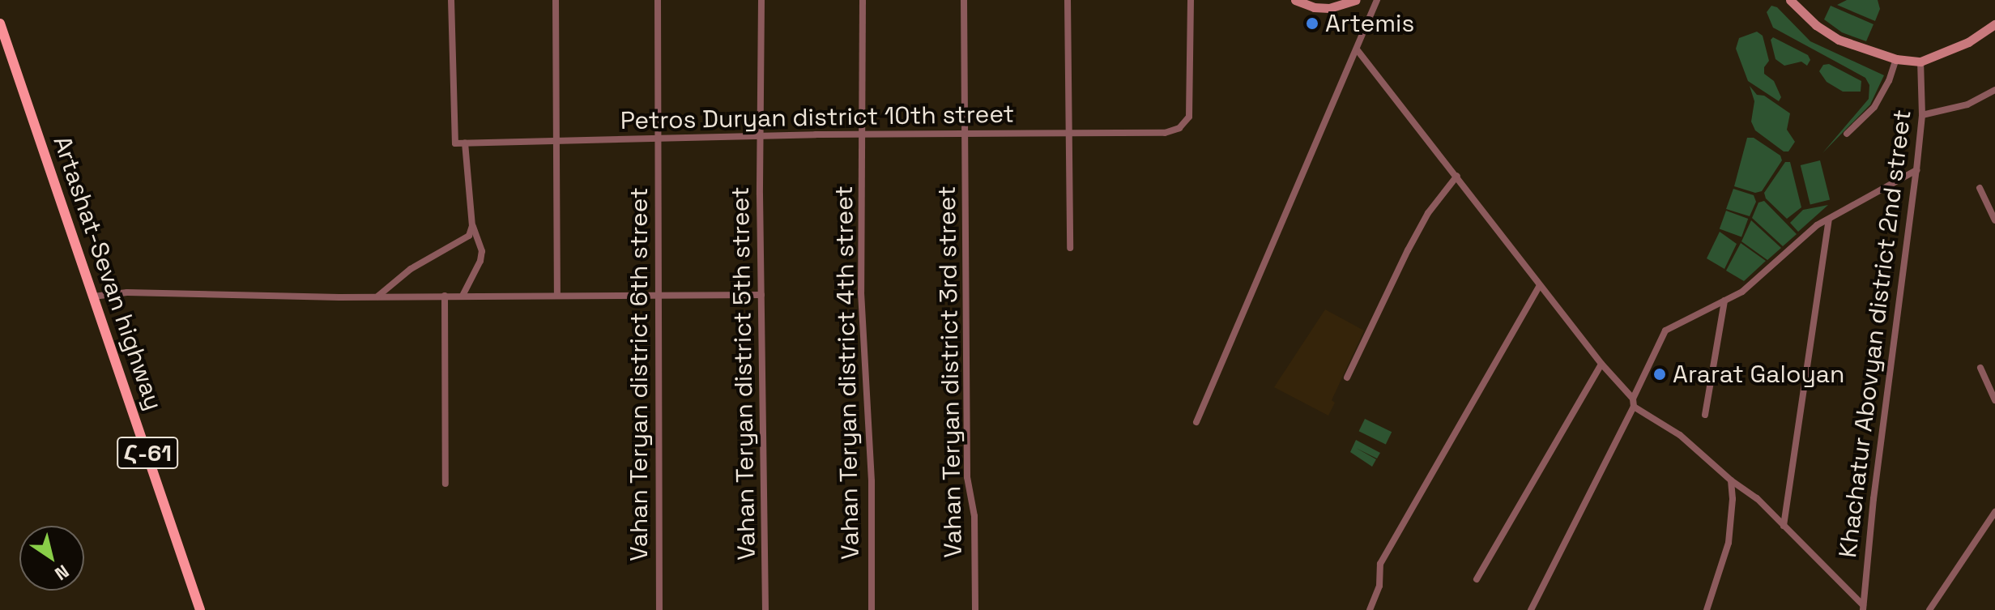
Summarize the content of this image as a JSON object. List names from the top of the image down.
{
  "streets": {
    "main road": ["Artashat-Sevan highway", "Հ-61"],
    "street": [
      "Petros Duryan district 10th street",
      "Khachatur Abovyan district 2nd street",
      "Vahan Teryan district 3rd street",
      "Vahan Teryan district 4th street",
      "Vahan Teryan district 5th street",
      "Vahan Teryan district 6th street"
    ]
  },
  "crossings": [
    ["Petros Duryan district 10th street", "Vahan Teryan district 3rd street"],
    ["Petros Duryan district 10th street", "Vahan Teryan district 4th street"],
    ["Petros Duryan district 10th street", "Vahan Teryan district 5th street"],
    ["Petros Duryan district 10th street", "Vahan Teryan district 6th street"]
  ],
  "places": ["Artemis", "Ararat Galoyan"],
  "north": "bottom right"
}
